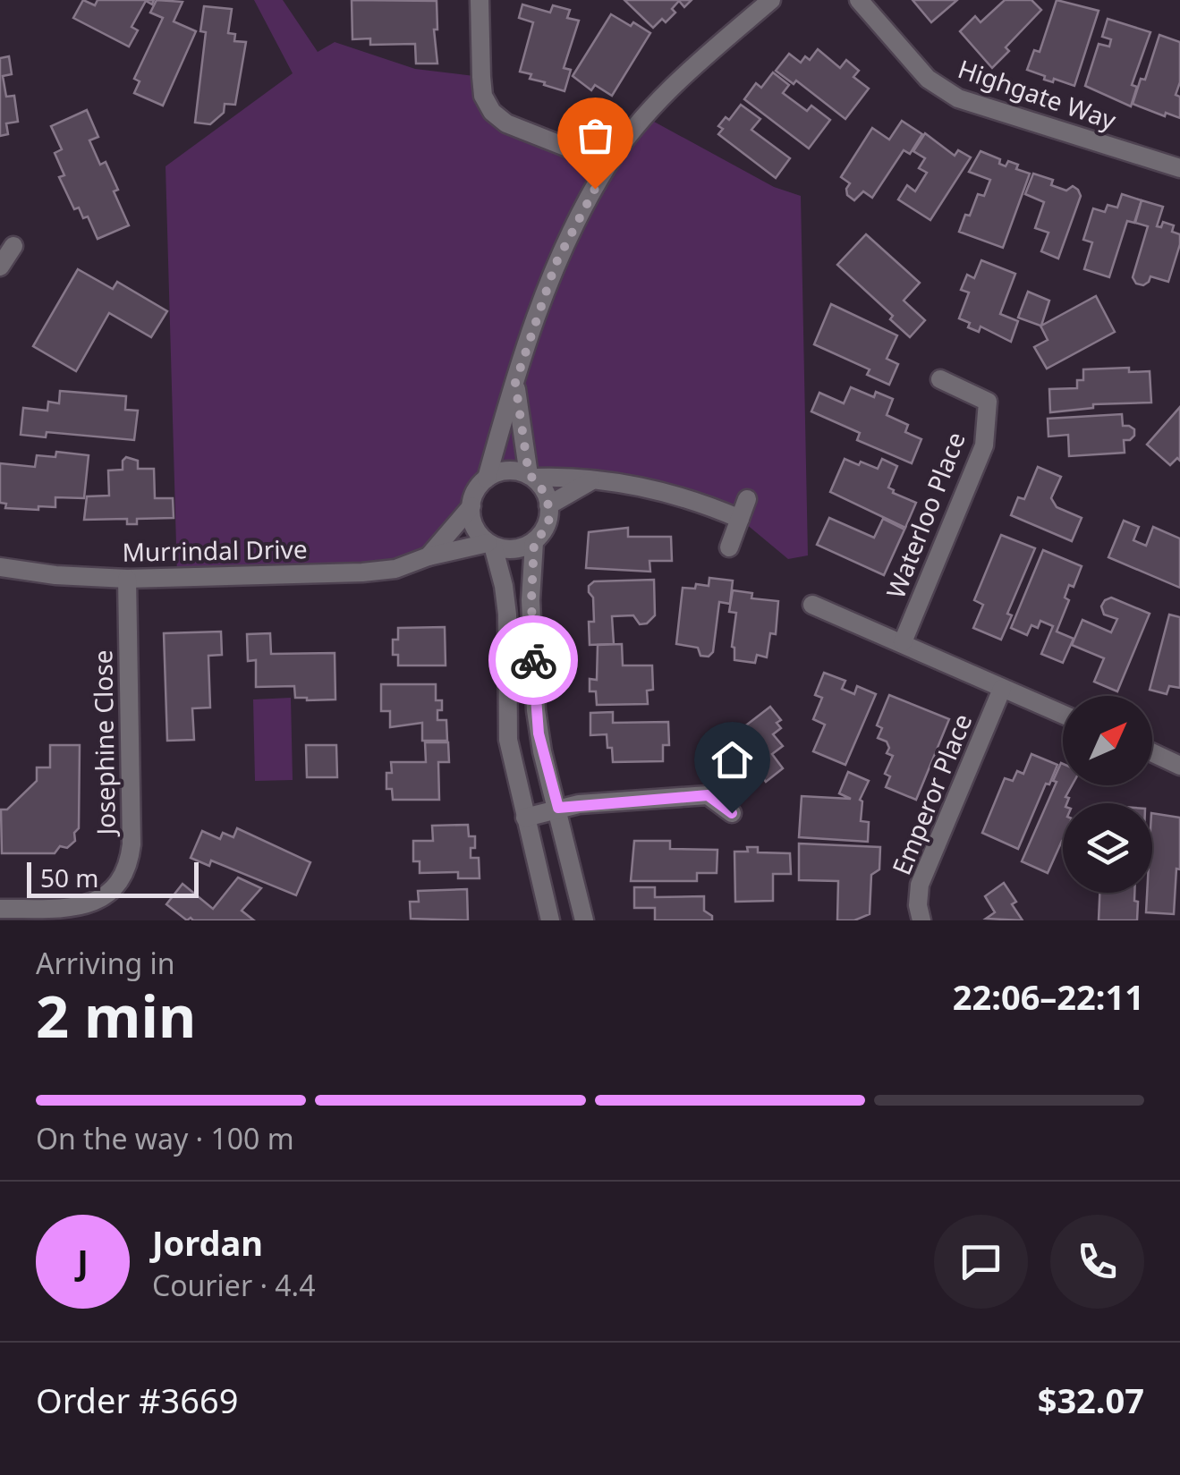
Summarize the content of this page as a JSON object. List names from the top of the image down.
{
  "streets": {
    "street": [
      "Highgate Way",
      "Waterloo Place",
      "Murrindal Drive",
      "Josephine Close",
      "Emperor Place"
    ]
  },
  "crossings": [
    ["Murrindal Drive", "Josephine Close"]
  ],
  "scale_bar": "50 m",
  "north": "top right",
  "page": {
    "scale": "50 m",
    "heading": ["2 min", "Arriving in", "22:06–22:11"],
    "panel": [
      "Jordan",
      "Courier · 4.4",
      "Order #3669",
      "$32.07"
    ],
    "bar": "On the way · 100 m",
    "round": "J"
  }
}
